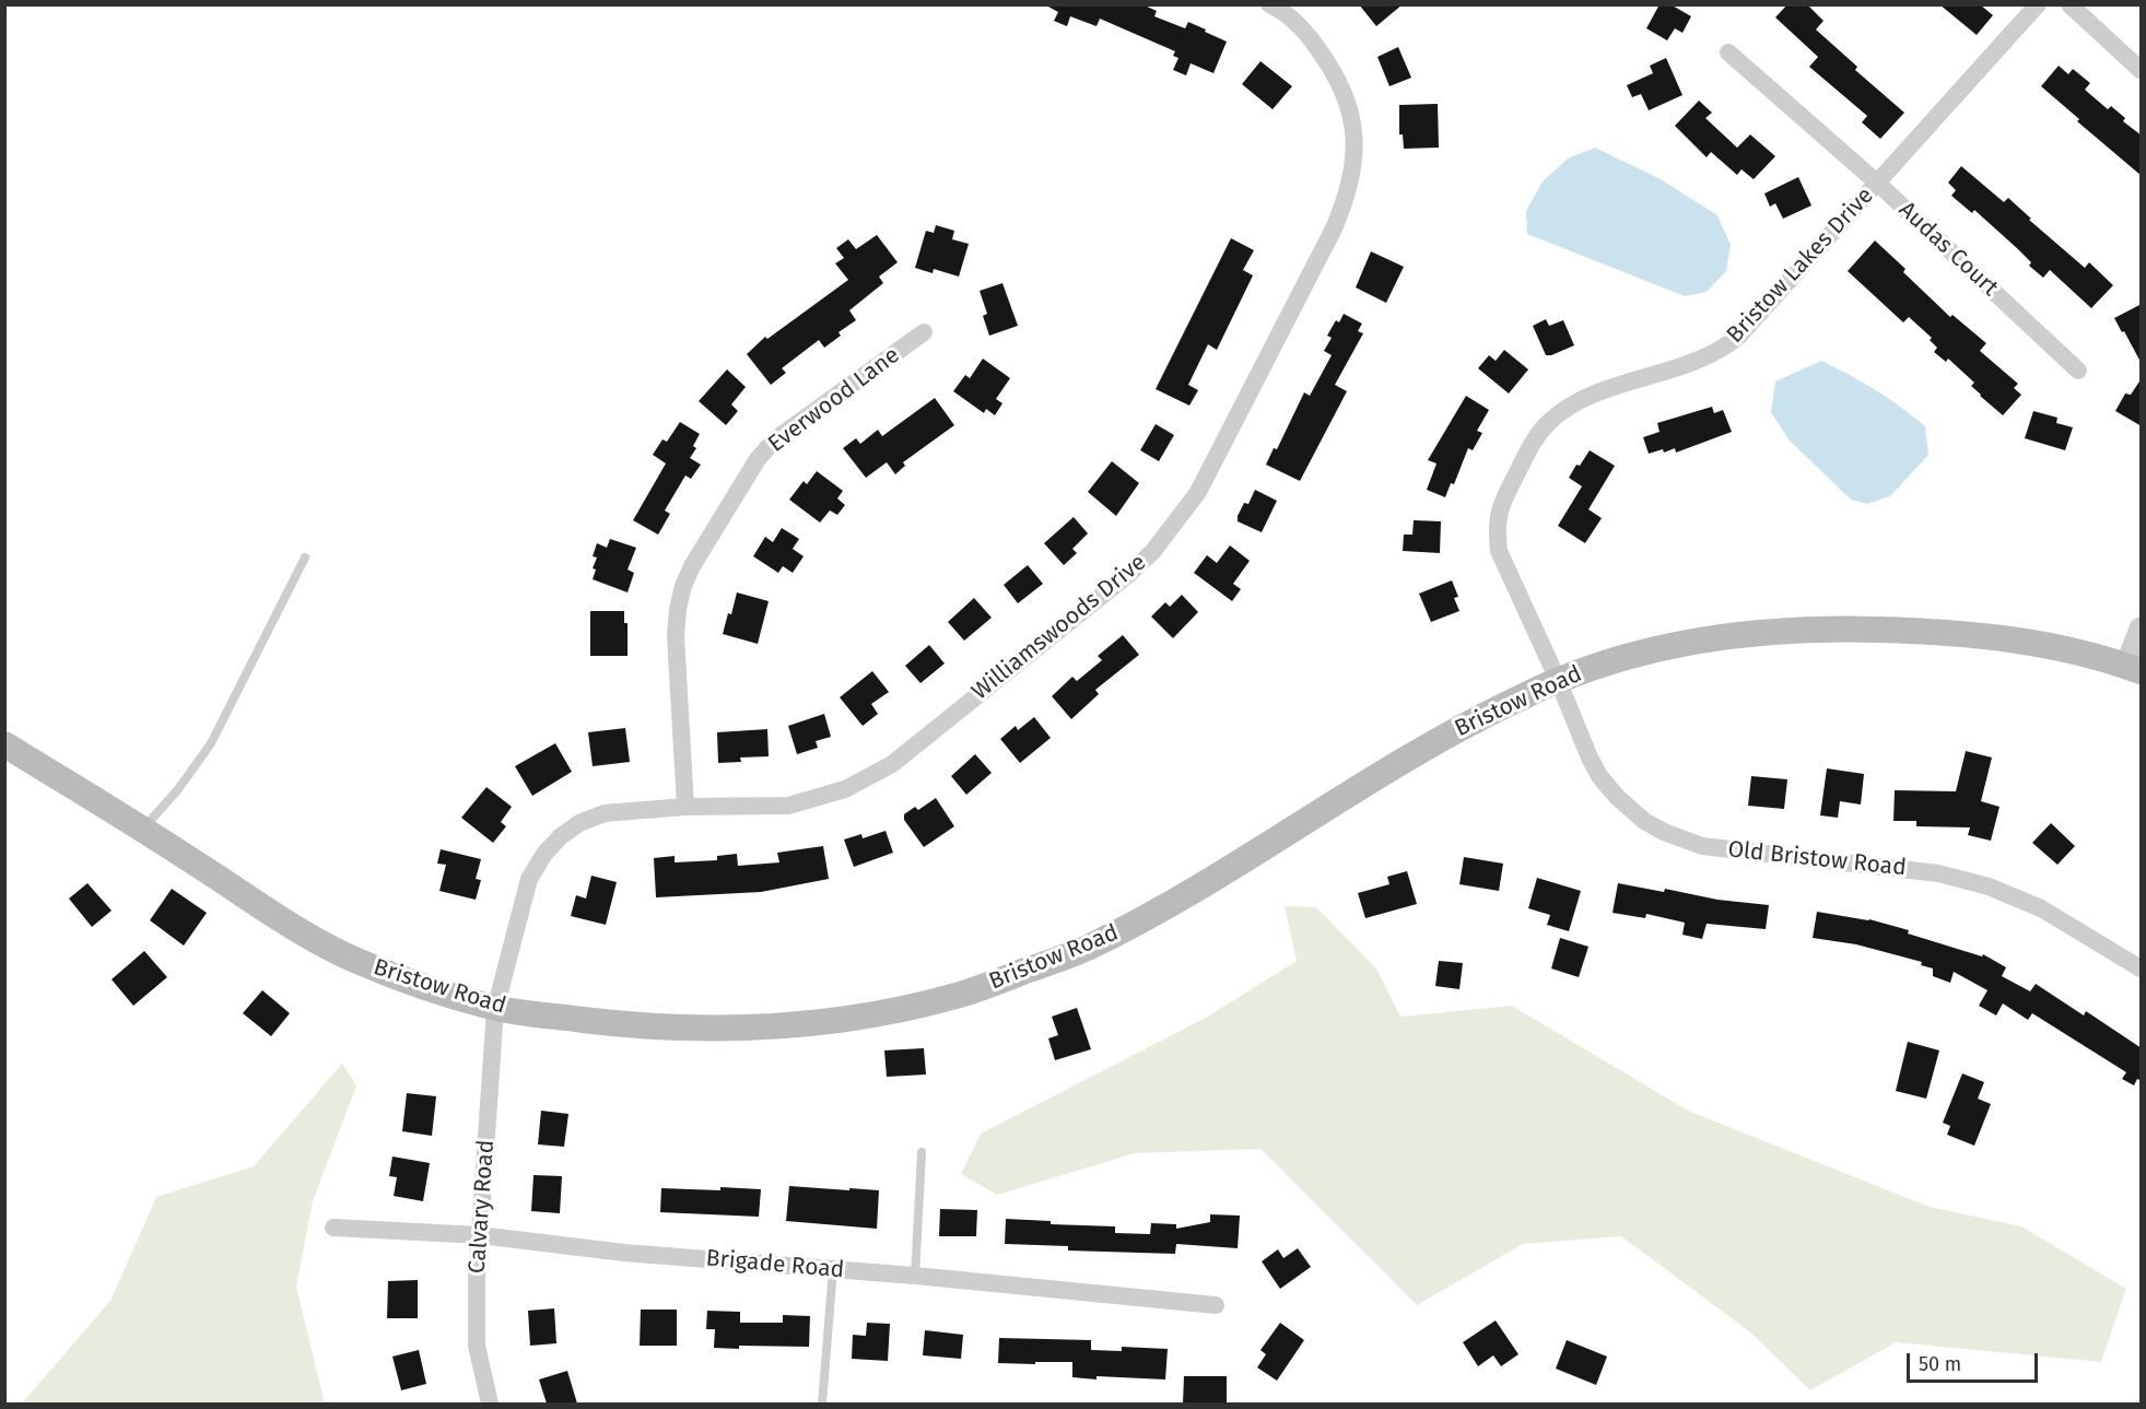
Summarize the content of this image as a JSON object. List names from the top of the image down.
{
  "streets": {
    "main road": ["Bristow Road"],
    "street": [
      "Audas Court",
      "Bristow Lakes Drive",
      "Everwood Lane",
      "Williamswoods Drive",
      "Old Bristow Road",
      "Calvary Road",
      "Brigade Road"
    ]
  },
  "crossings": [
    ["Audas Court", "Bristow Lakes Drive"],
    ["Bristow Lakes Drive", "Bristow Road"],
    ["Bristow Lakes Drive", "Old Bristow Road"],
    ["Everwood Lane", "Williamswoods Drive"],
    ["Williamswoods Drive", "Bristow Road"],
    ["Williamswoods Drive", "Calvary Road"],
    ["Bristow Road", "Old Bristow Road"],
    ["Bristow Road", "Calvary Road"],
    ["Calvary Road", "Brigade Road"]
  ],
  "scale_bar": "50 m"
}
